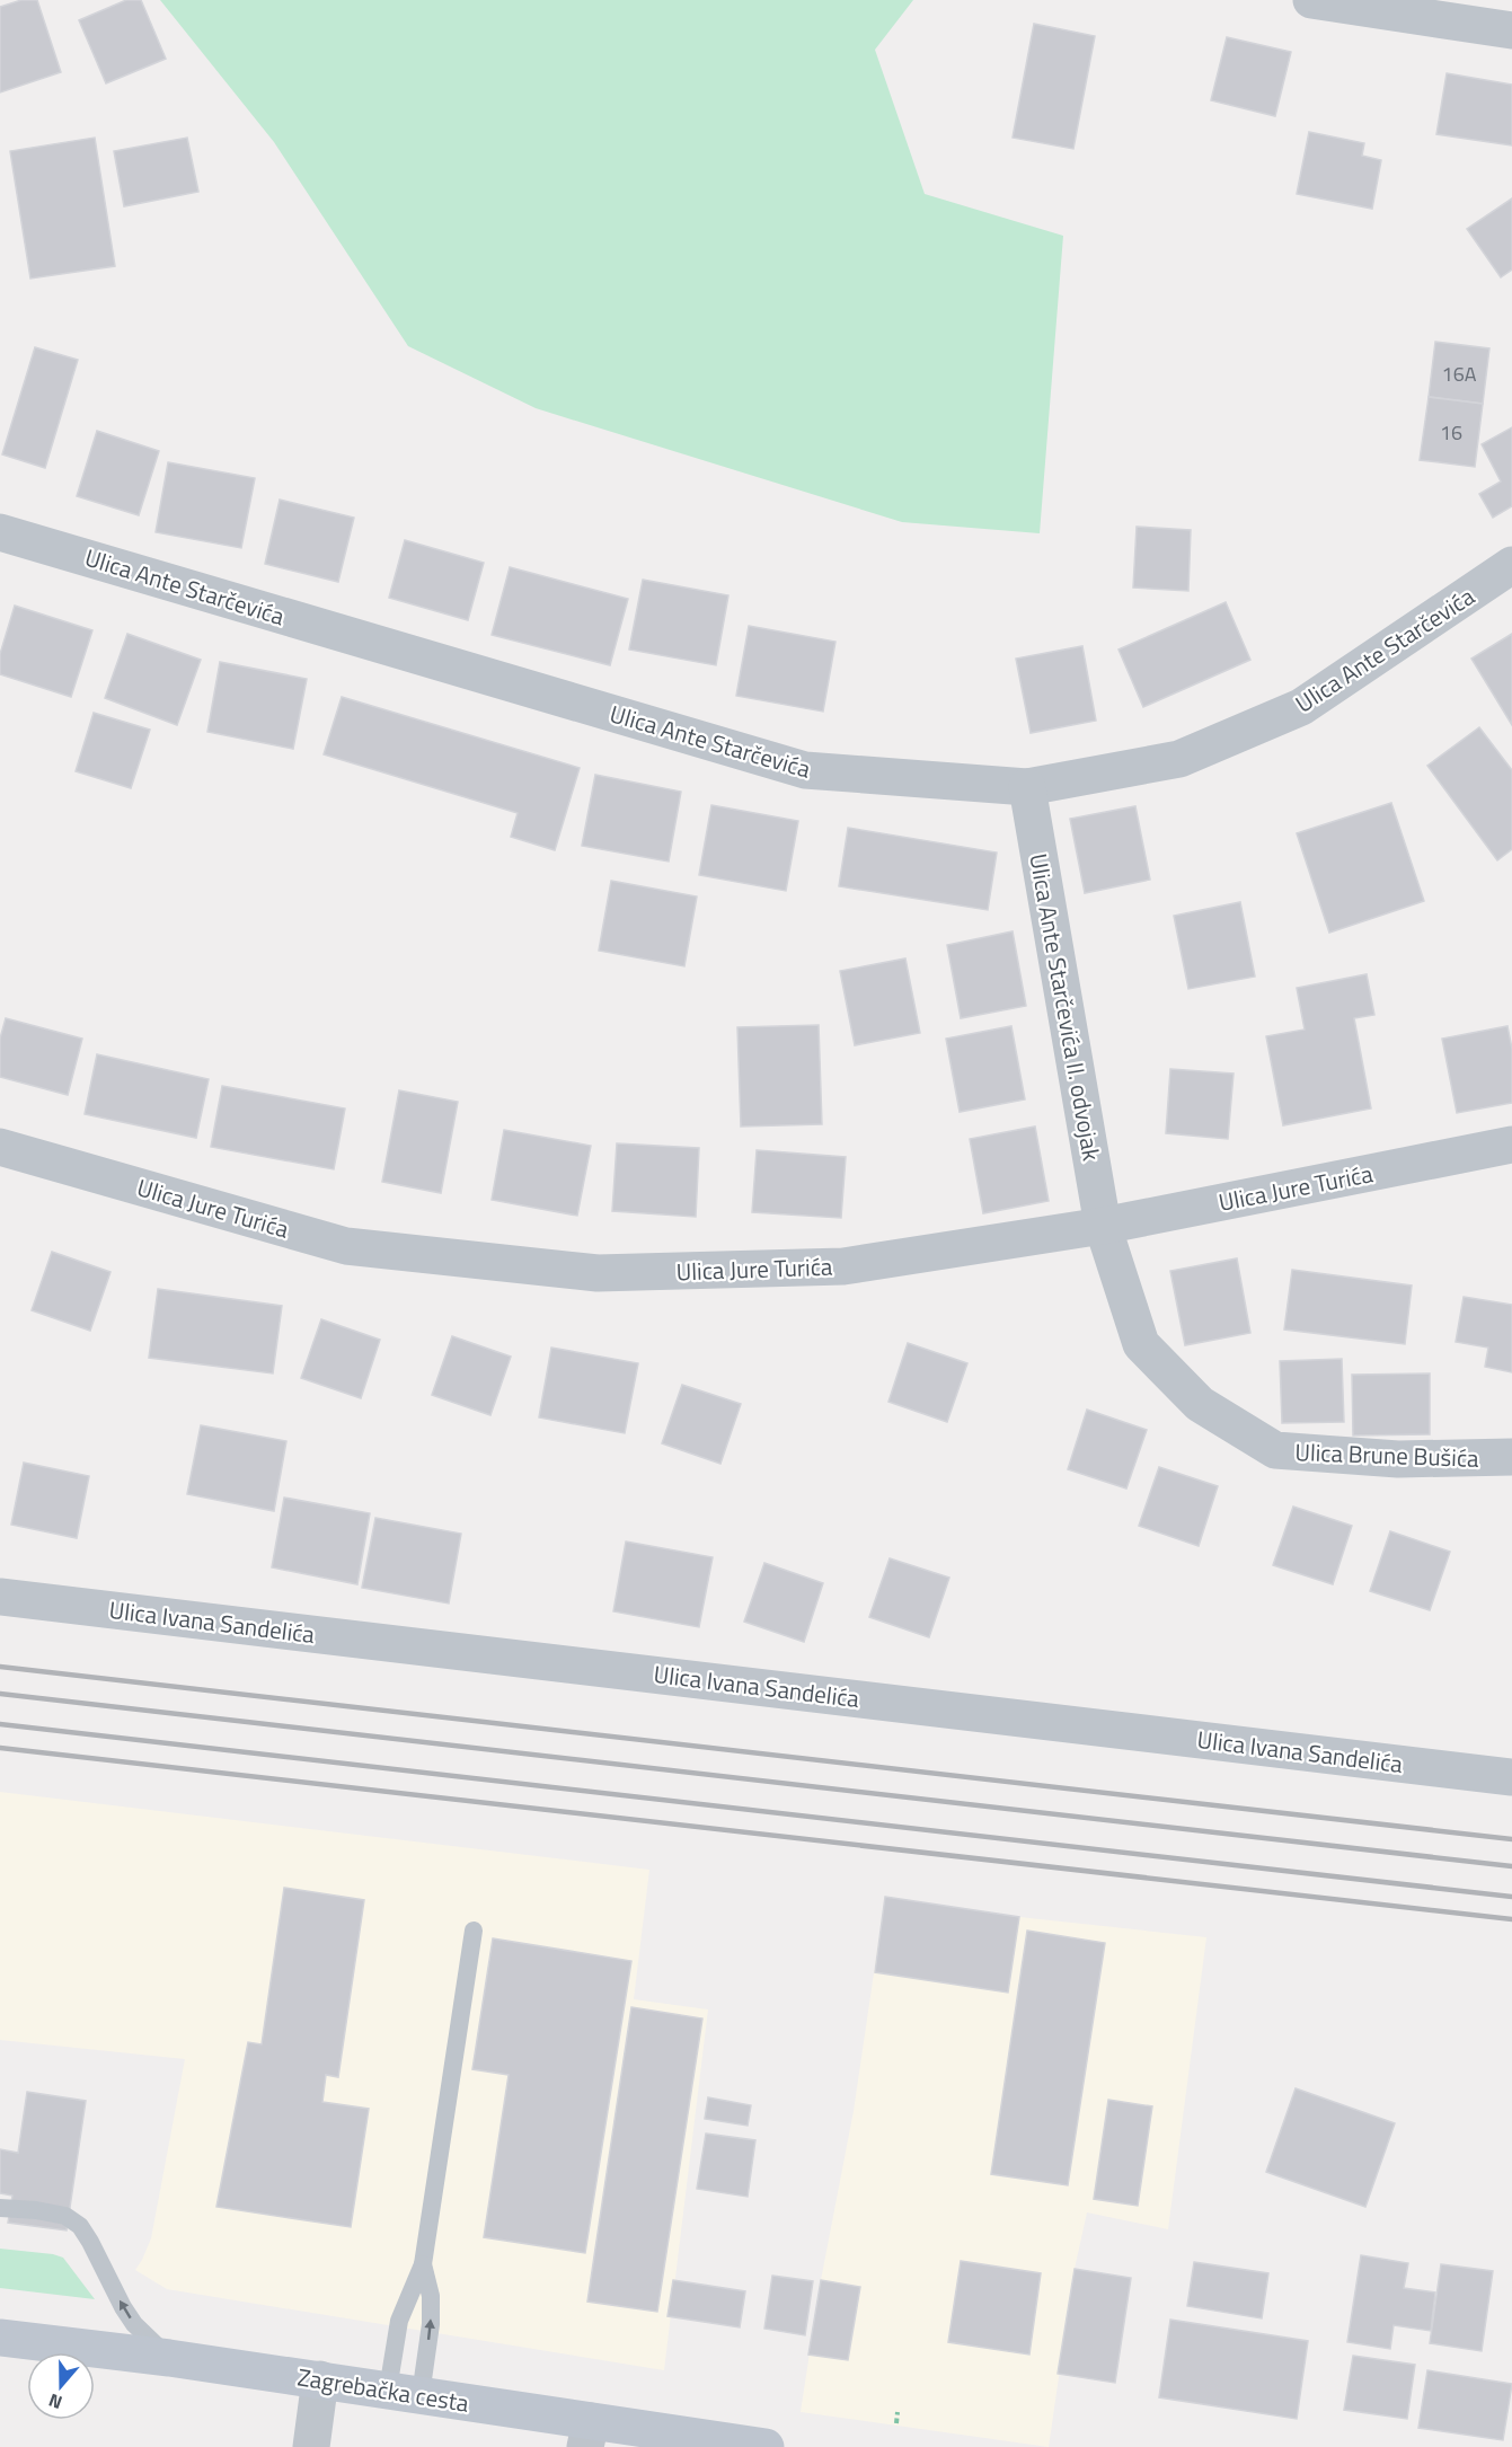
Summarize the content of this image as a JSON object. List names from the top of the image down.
{
  "streets": {
    "main road": ["Zagrebačka cesta"],
    "street": [
      "Ulica Ante Starčevića",
      "Ulica Ante Starčevića II. odvojak",
      "Ulica Jure Turića",
      "Ulica Brune Bušića",
      "Ulica Ivana Sandelića"
    ]
  },
  "crossings": [
    ["Ulica Ante Starčevića", "Ulica Ante Starčevića II. odvojak"],
    ["Ulica Ante Starčevića II. odvojak", "Ulica Jure Turića"],
    ["Ulica Ante Starčevića II. odvojak", "Ulica Brune Bušića"],
    ["Ulica Jure Turića", "Ulica Brune Bušića"]
  ],
  "house_numbers": ["16A", "16"],
  "north": "bottom"
}
